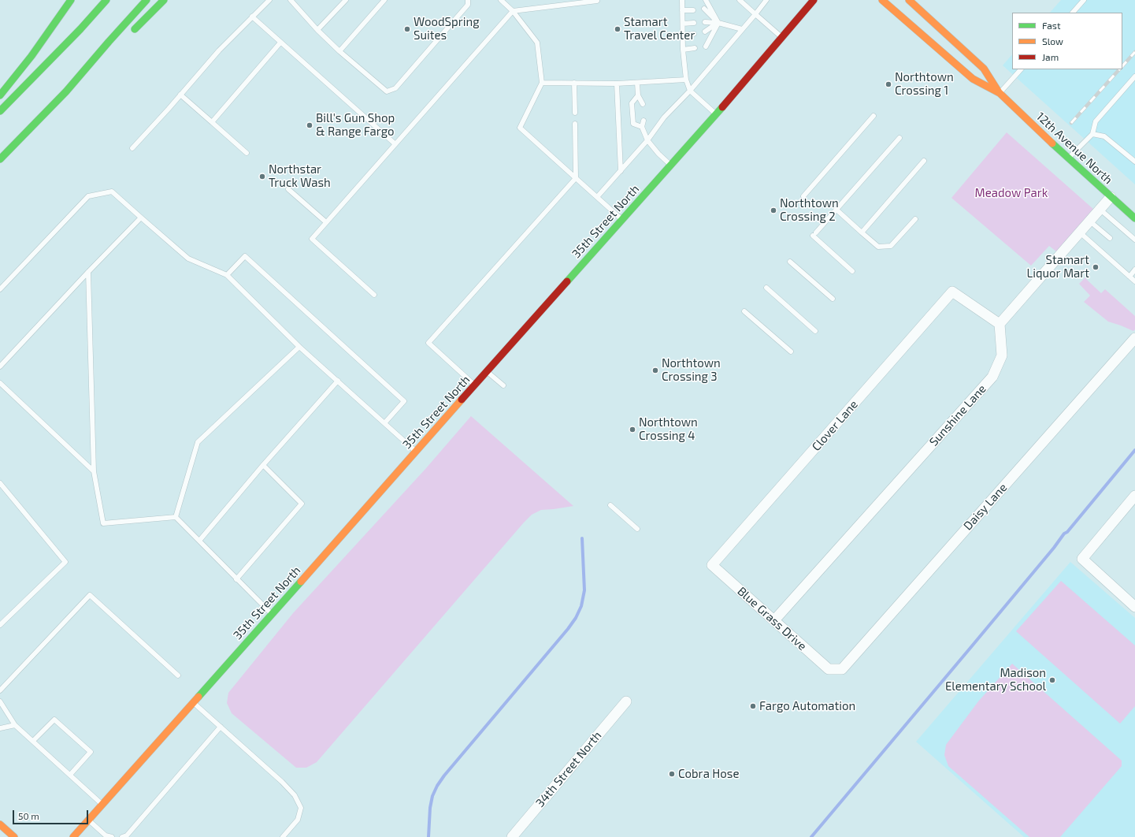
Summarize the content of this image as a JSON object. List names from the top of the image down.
{
  "streets": {
    "main road": ["12th Avenue North", "35th Street North"],
    "street": [
      "Sunshine Lane",
      "Clover Lane",
      "Daisy Lane",
      "Blue Grass Drive",
      "34th Street North"
    ]
  },
  "crossings": [
    ["Sunshine Lane", "Clover Lane"],
    ["Sunshine Lane", "Blue Grass Drive"],
    ["Clover Lane", "Blue Grass Drive"],
    ["Daisy Lane", "Blue Grass Drive"]
  ],
  "parks": ["Meadow Park"],
  "places": [
    "WoodSpring Suites",
    "Stamart Travel Center",
    "Northtown Crossing 1",
    "Bill's Gun Shop & Range Fargo",
    "Northstar Truck Wash",
    "Northtown Crossing 2",
    "Stamart Liquor Mart",
    "Northtown Crossing 3",
    "Northtown Crossing 4",
    "Madison Elementary School",
    "Fargo Automation",
    "Cobra Hose"
  ],
  "legend": ["Fast", "Slow", "Jam"],
  "scale_bar": "50 m"
}
